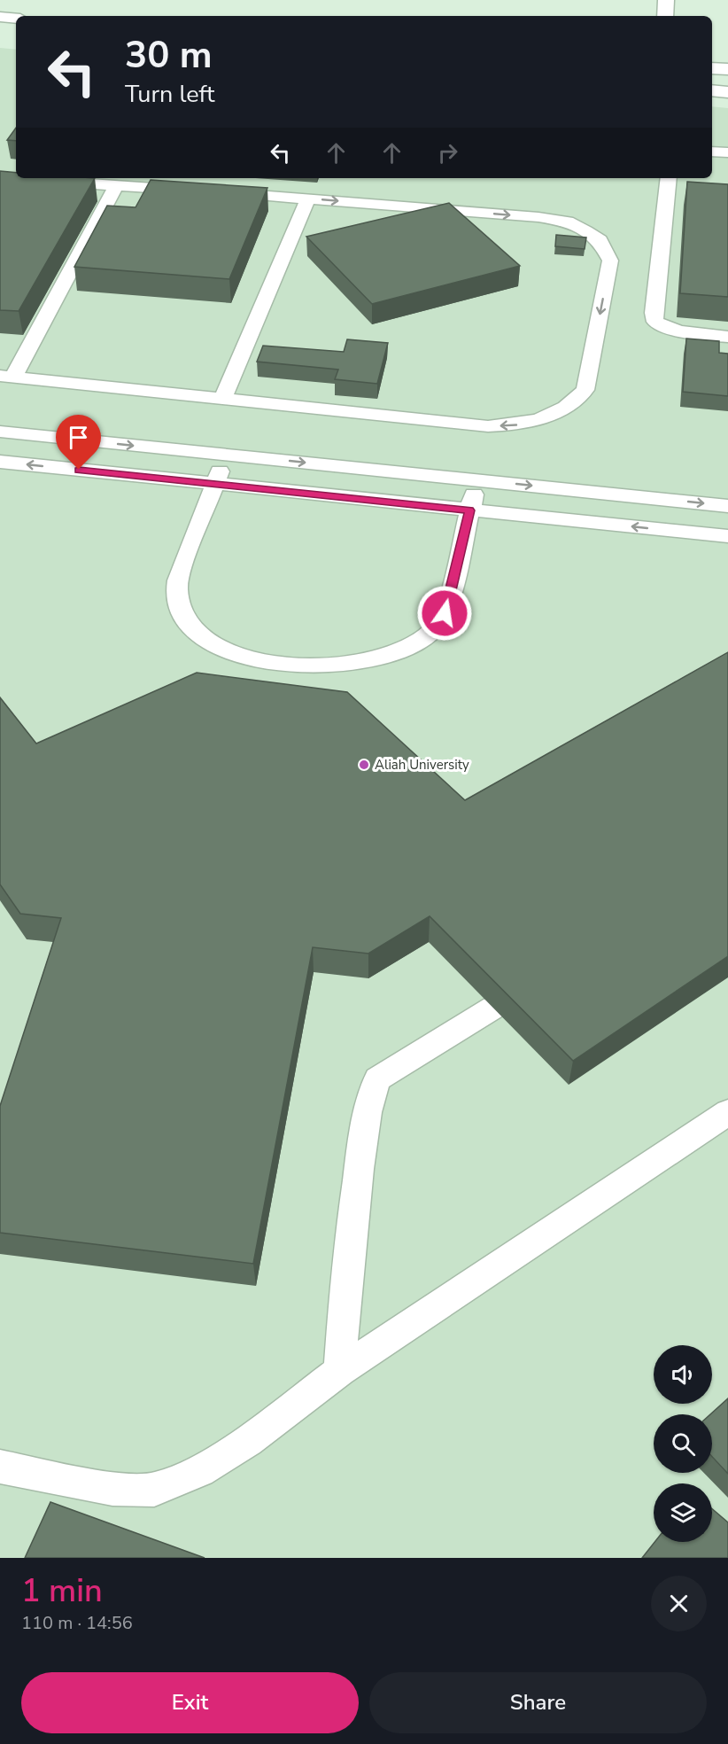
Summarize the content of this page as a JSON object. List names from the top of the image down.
{
  "places": ["Aliah University"],
  "page": {
    "turn": ["30 m", "Turn left"],
    "heading": ["1 min", "110 m · 14:56"],
    "buttons": ["Exit", "Share"]
  }
}
